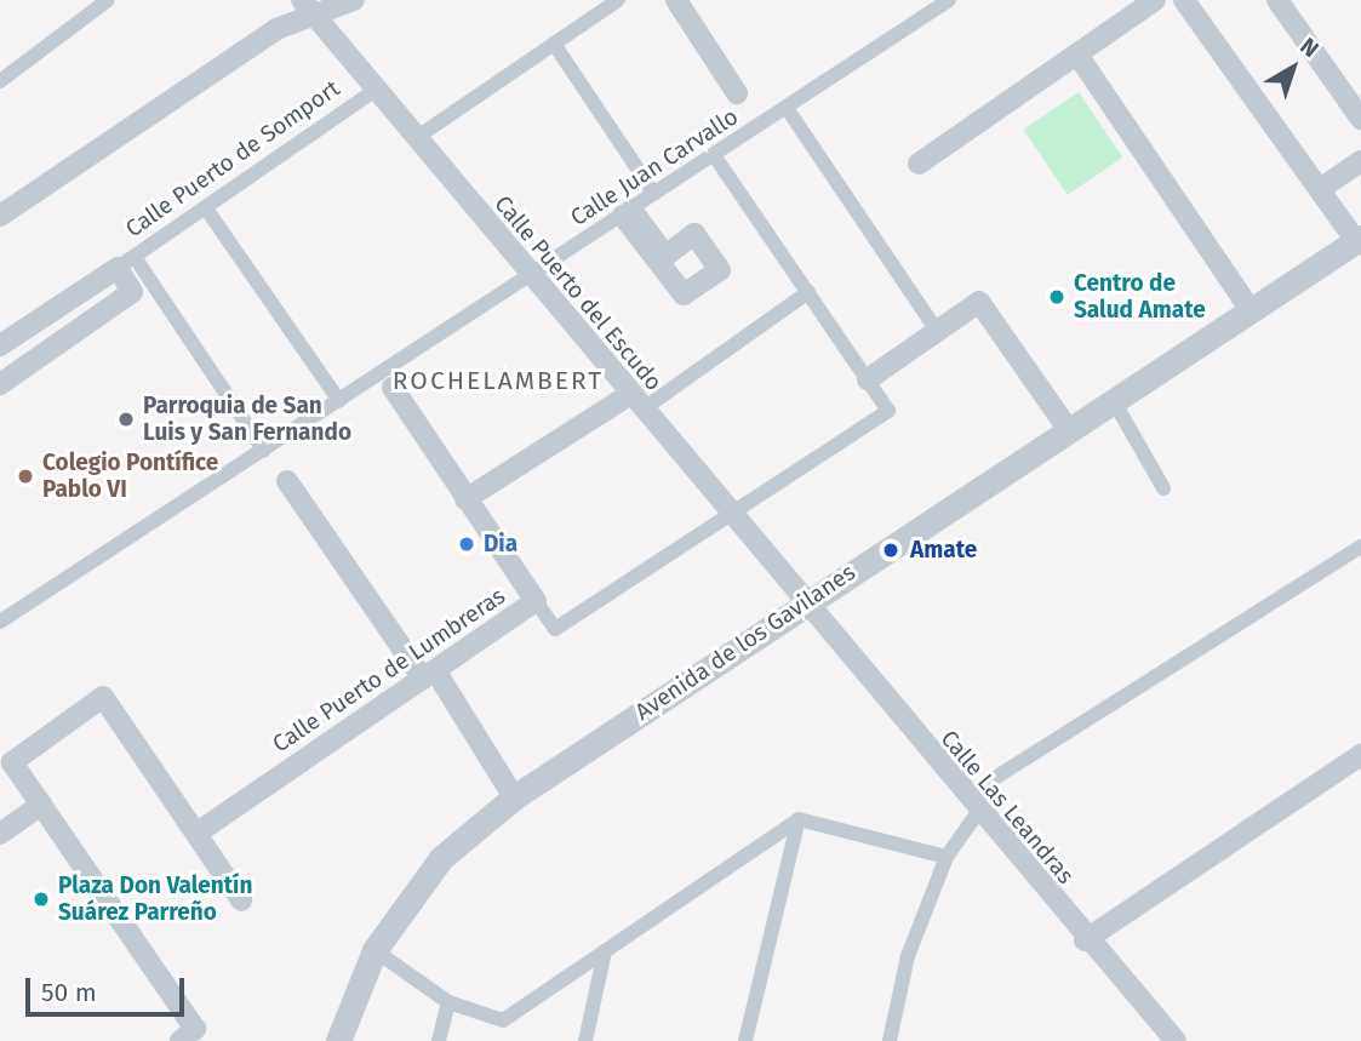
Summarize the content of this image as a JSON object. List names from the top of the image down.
{
  "streets": {
    "street": [
      "Calle Puerto de Somport",
      "Calle Juan Carvallo",
      "Calle Puerto del Escudo",
      "Avenida de los Gavilanes",
      "Calle Puerto de Lumbreras",
      "Calle Las Leandras"
    ]
  },
  "crossings": [
    ["Calle Puerto de Somport", "Calle Puerto del Escudo"],
    ["Calle Juan Carvallo", "Calle Puerto del Escudo"],
    ["Calle Puerto del Escudo", "Avenida de los Gavilanes"],
    ["Calle Puerto del Escudo", "Calle Puerto de Lumbreras"],
    ["Calle Puerto del Escudo", "Calle Las Leandras"],
    ["Avenida de los Gavilanes", "Calle Las Leandras"]
  ],
  "districts": ["ROCHELAMBERT"],
  "places": [
    "Centro de Salud Amate",
    "Parroquia de San Luis y San Fernando",
    "Colegio Pontífice Pablo VI",
    "Dia",
    "Amate",
    "Plaza Don Valentín Suárez Parreño"
  ],
  "scale_bar": "50 m",
  "north": "top right"
}
